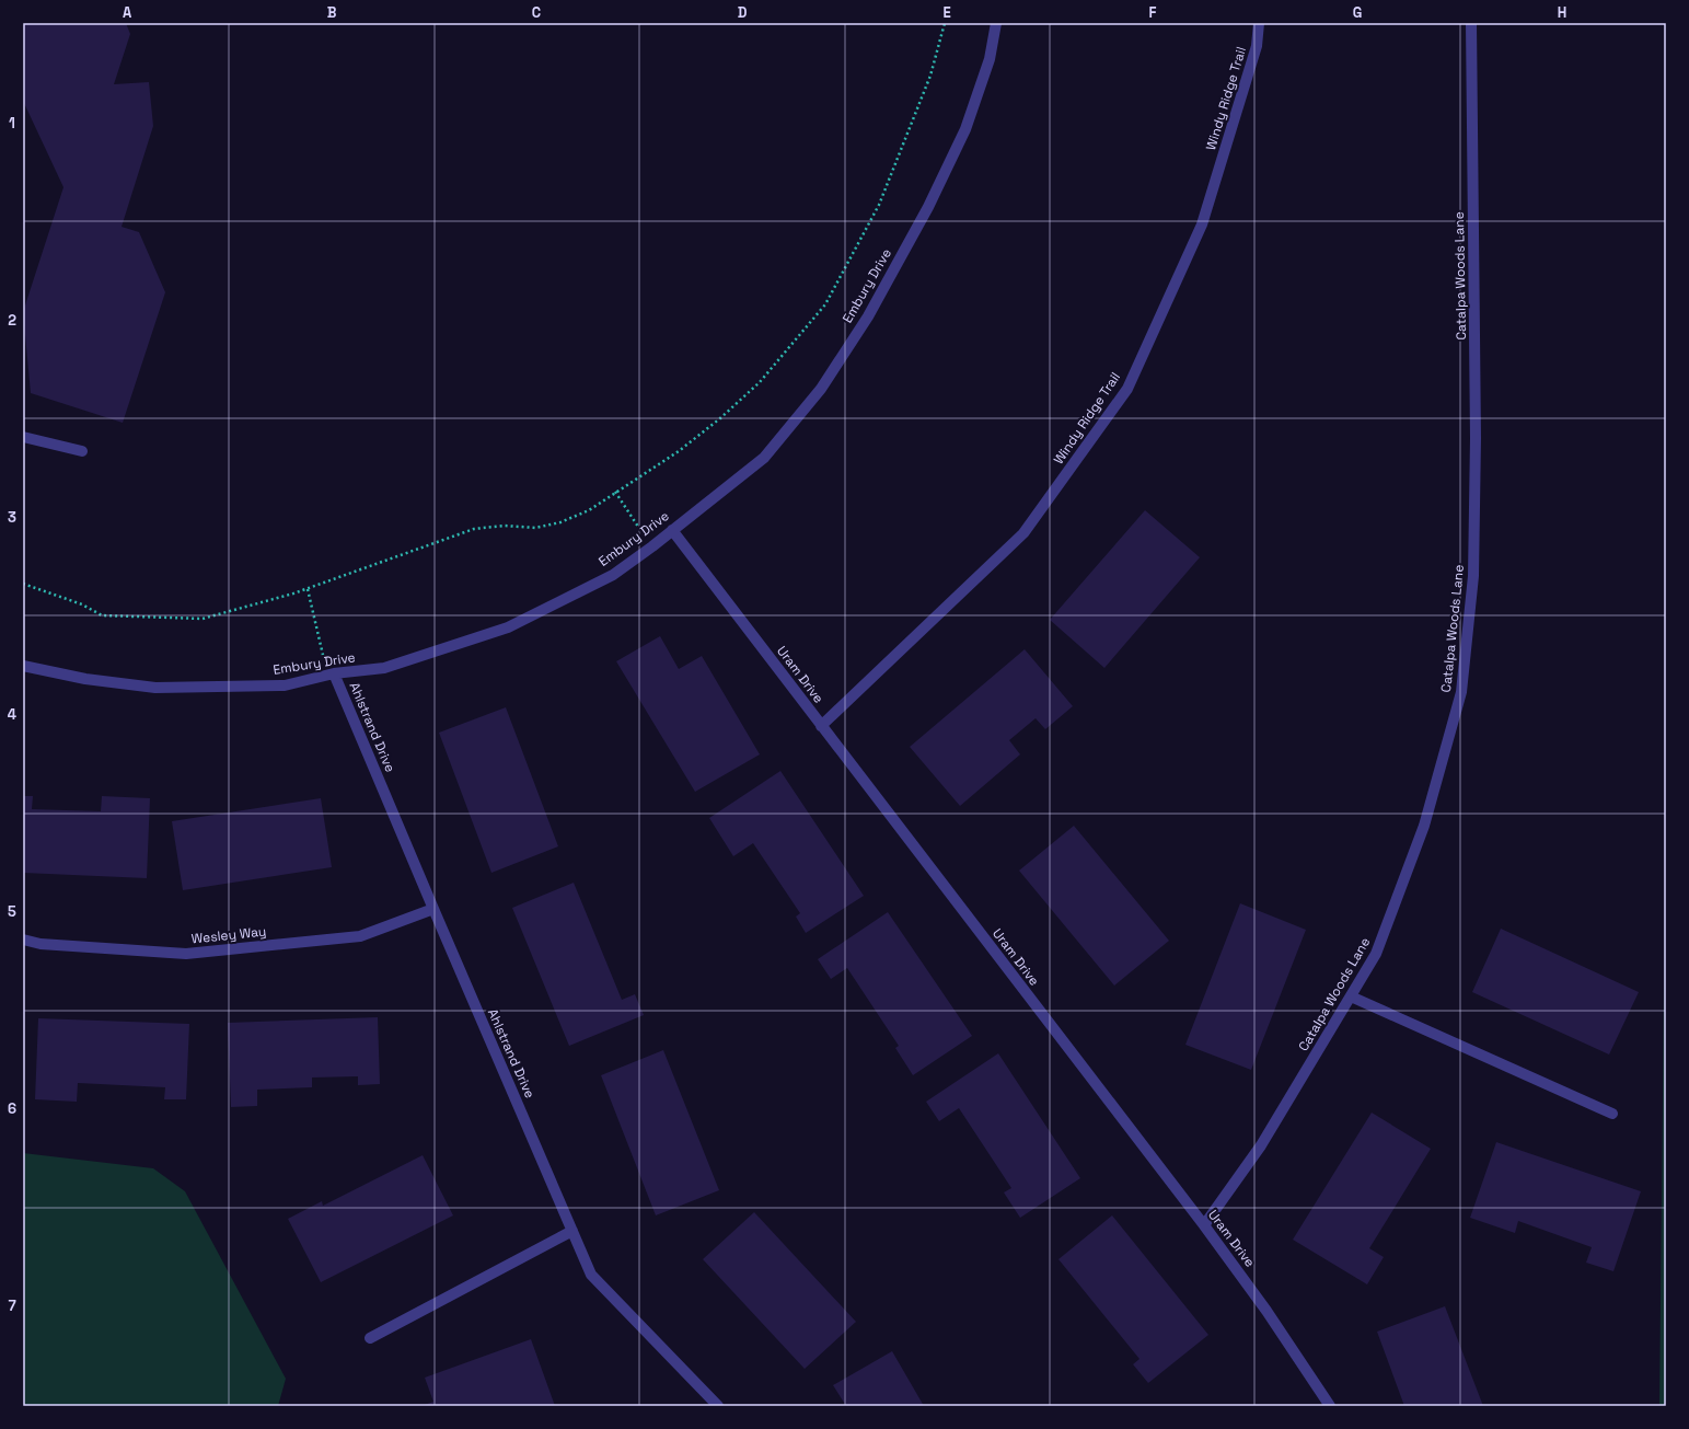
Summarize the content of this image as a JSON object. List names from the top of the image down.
{
  "streets": {
    "street": [
      "Windy Ridge Trail",
      "Catalpa Woods Lane",
      "Embury Drive",
      "Uram Drive",
      "Ahlstrand Drive",
      "Wesley Way"
    ]
  },
  "crossings": [
    ["Windy Ridge Trail", "Uram Drive"],
    ["Catalpa Woods Lane", "Uram Drive"],
    ["Embury Drive", "Uram Drive"],
    ["Embury Drive", "Ahlstrand Drive"],
    ["Ahlstrand Drive", "Wesley Way"]
  ],
  "grid": {
    "columns": [
      "A",
      "B",
      "C",
      "D",
      "E",
      "F",
      "G",
      "H"
    ],
    "rows": [
      "1",
      "2",
      "3",
      "4",
      "5",
      "6",
      "7"
    ]
  }
}
